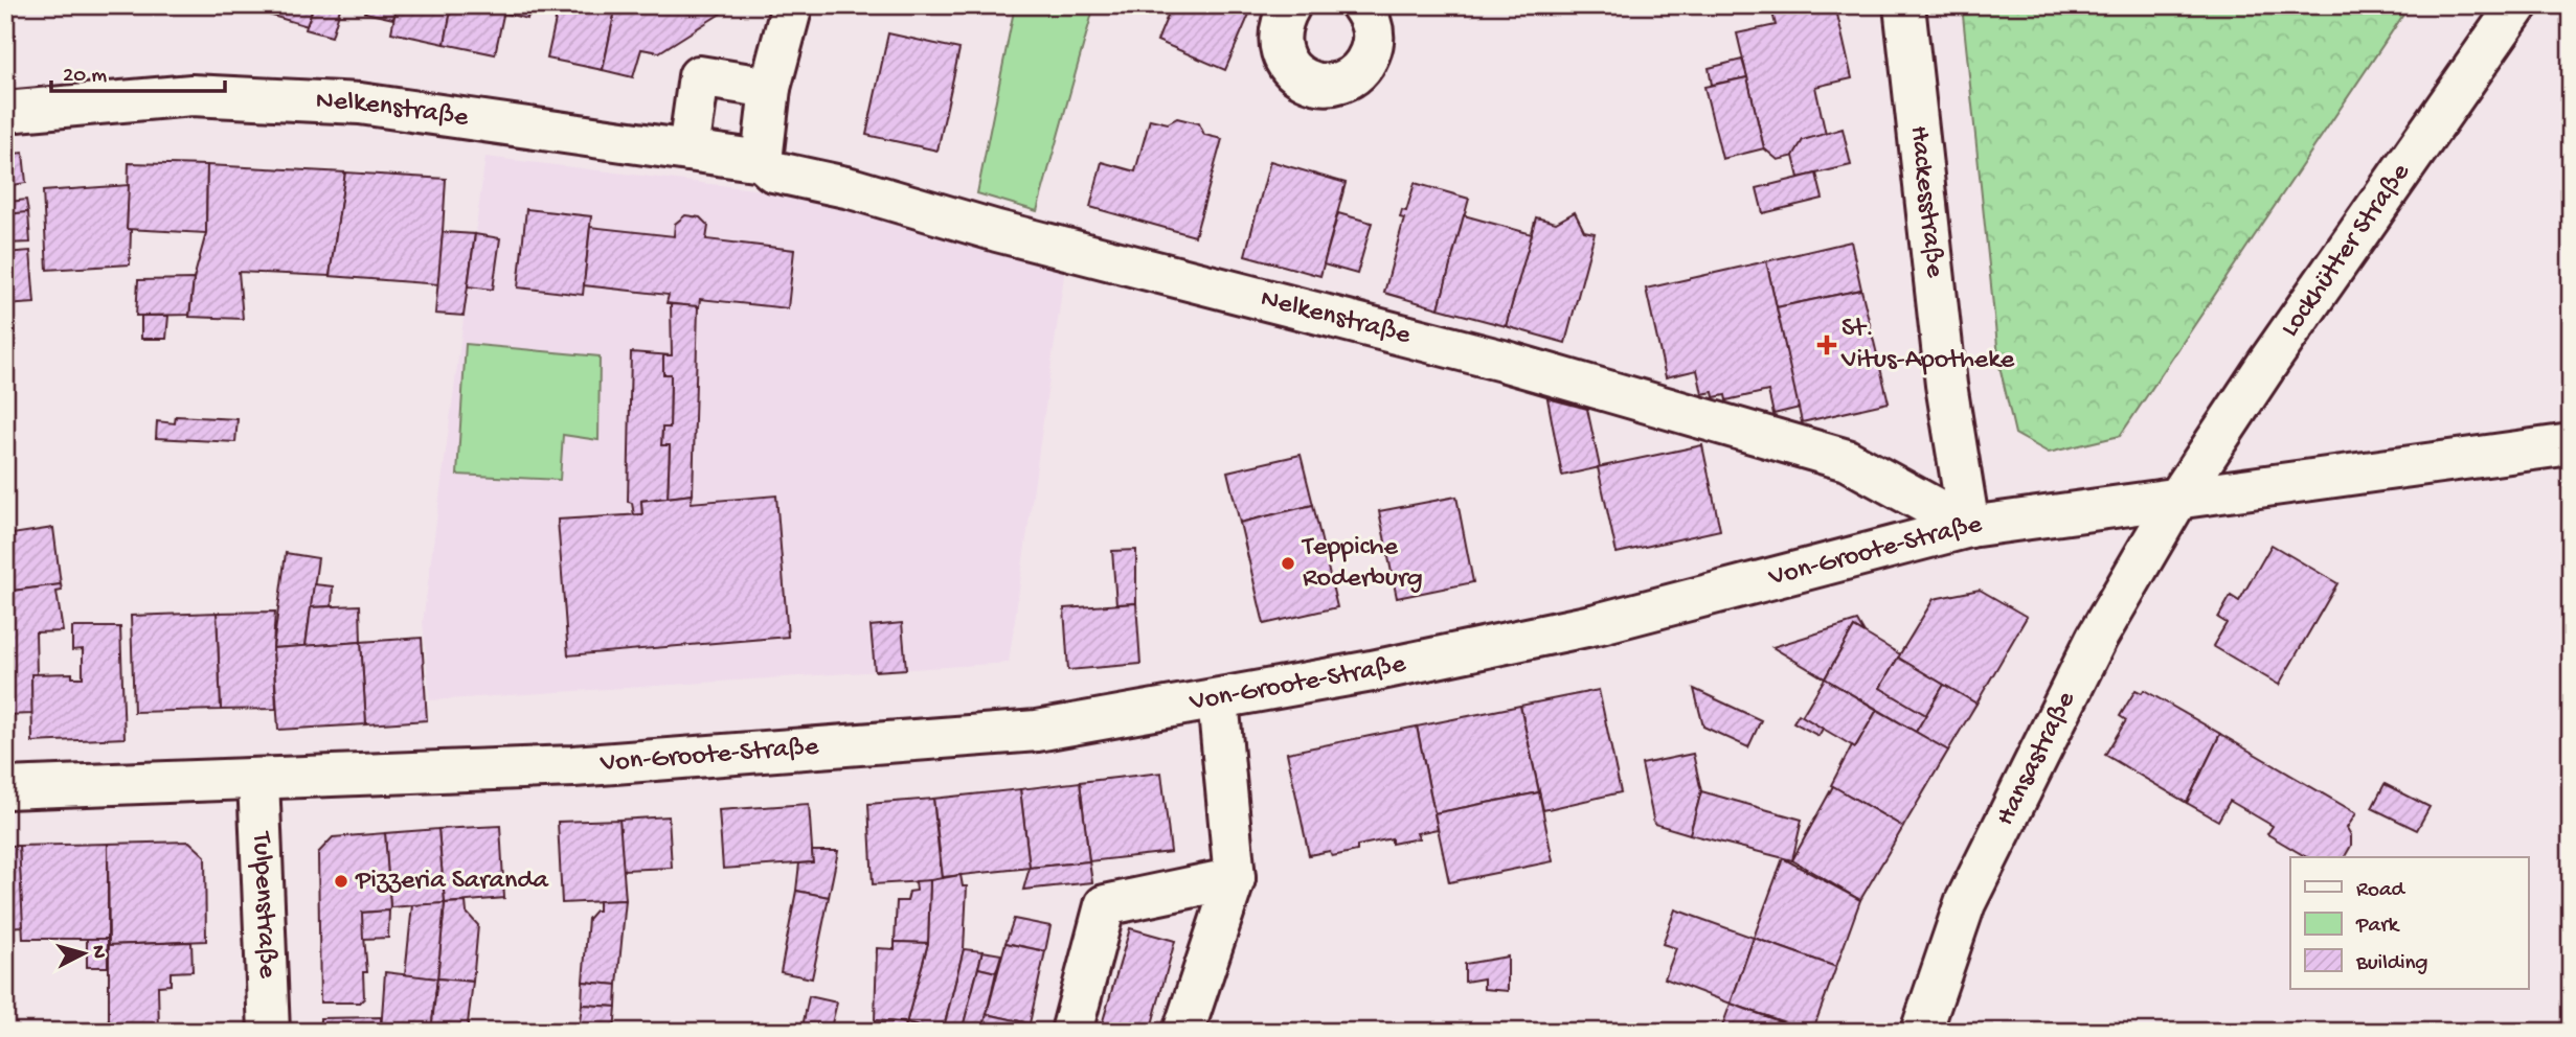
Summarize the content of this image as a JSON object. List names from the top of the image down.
{
  "streets": {
    "street": [
      "Nelkenstraße",
      "Hackesstraße",
      "Lockhütter Straße",
      "Von-Groote-Straße",
      "Hansastraße",
      "Tulpenstraße"
    ]
  },
  "crossings": [
    ["Nelkenstraße", "Hackesstraße"],
    ["Nelkenstraße", "Von-Groote-Straße"],
    ["Hackesstraße", "Von-Groote-Straße"],
    ["Lockhütter Straße", "Von-Groote-Straße"],
    ["Lockhütter Straße", "Hansastraße"],
    ["Von-Groote-Straße", "Hansastraße"],
    ["Von-Groote-Straße", "Tulpenstraße"]
  ],
  "places": {
    "health": ["St. Vitus-Apotheke"],
    "other": ["Teppiche Roderburg", "Pizzeria Saranda"]
  },
  "legend": ["Road", "Park", "Building"],
  "scale_bar": "20 m",
  "north": "right"
}
